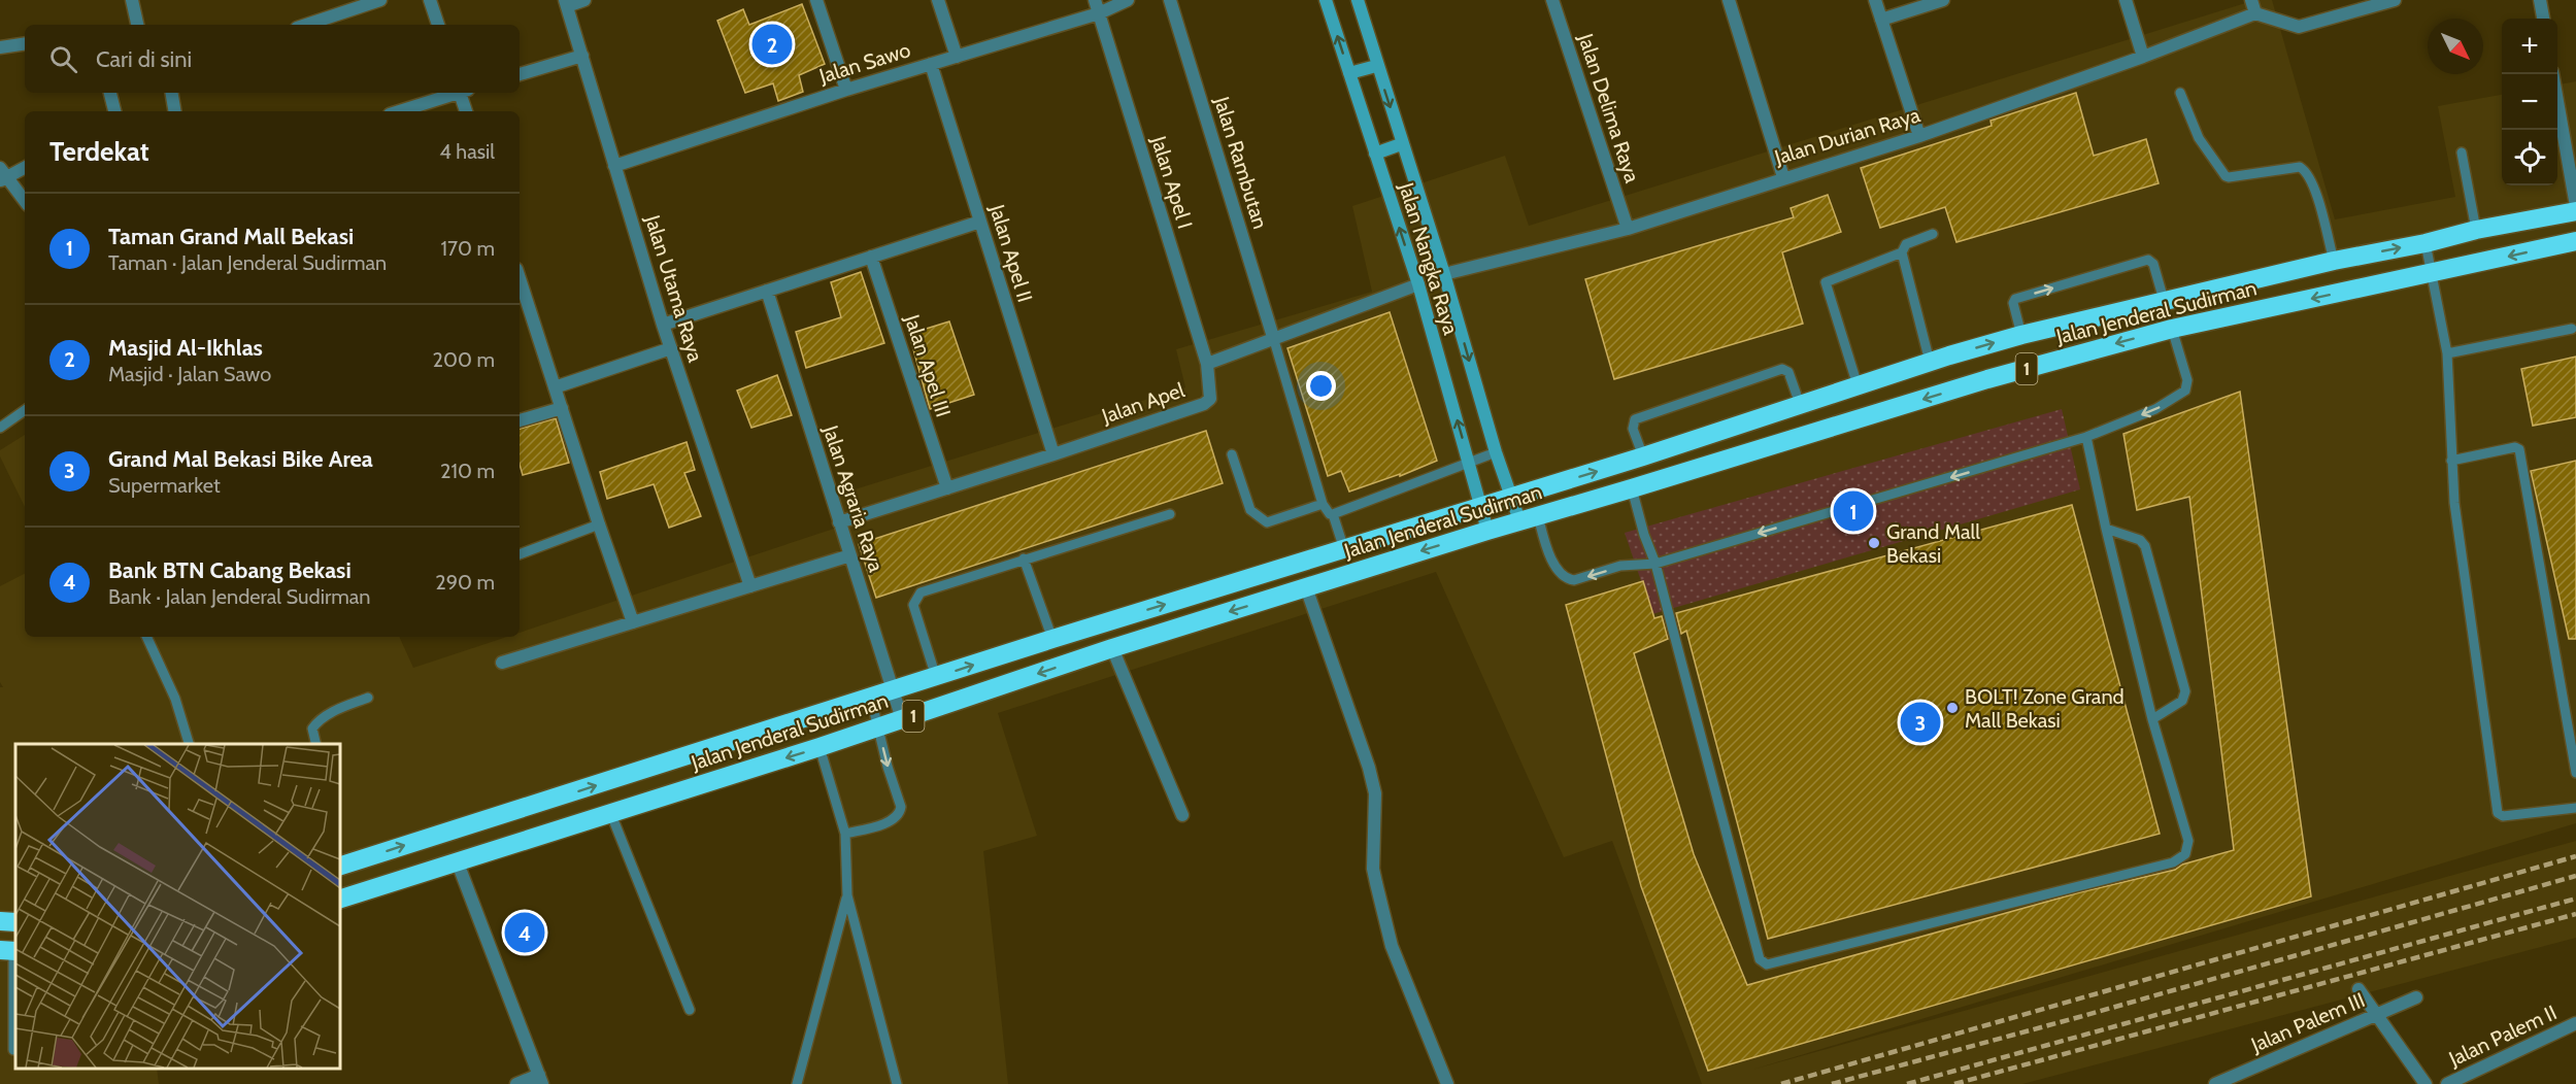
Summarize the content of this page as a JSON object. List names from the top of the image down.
{
  "streets": {
    "highway": ["Jalan Jenderal Sudirman", "1"],
    "street": [
      "Jalan Sawo",
      "Jalan Delima Raya",
      "Jalan Durian Raya",
      "Jalan Rambutan",
      "Jalan Apel I",
      "Jalan Apel II",
      "Jalan Nangka Raya",
      "Jalan Utama Raya",
      "Jalan Apel III",
      "Jalan Apel",
      "Jalan Agraria Raya",
      "Jalan Palem III",
      "Jalan Palem II"
    ]
  },
  "crossings": [
    ["Jalan Sawo", "Jalan Apel I"],
    ["Jalan Sawo", "Jalan Apel II"],
    ["Jalan Sawo", "Jalan Utama Raya"],
    ["Jalan Delima Raya", "Jalan Durian Raya"],
    ["Jalan Durian Raya", "Jalan Nangka Raya"],
    ["Jalan Apel I", "Jalan Apel"],
    ["Jalan Apel II", "Jalan Apel"],
    ["Jalan Nangka Raya", "Jalan Jenderal Sudirman"],
    ["Jalan Jenderal Sudirman", "Jalan Agraria Raya"],
    ["Jalan Apel III", "Jalan Apel"],
    ["Jalan Apel", "Jalan Agraria Raya"]
  ],
  "places": ["Grand Mall Bekasi", "BOLT! Zone Grand Mall Bekasi"],
  "north": "bottom right",
  "page": {
    "map_buttons": ["+", "−"],
    "pins": [
      "2",
      "1",
      "3",
      "4"
    ],
    "search": "Cari di sini",
    "heading": ["Terdekat", "4 hasil"],
    "list": [
      {
        "mark": "1",
        "name": "Taman Grand Mall Bekasi",
        "note": "Taman · Jalan Jenderal Sudirman",
        "value": "170 m"
      },
      {
        "mark": "2",
        "name": "Masjid Al-Ikhlas",
        "note": "Masjid · Jalan Sawo",
        "value": "200 m"
      },
      {
        "mark": "3",
        "name": "Grand Mal Bekasi Bike Area",
        "note": "Supermarket",
        "value": "210 m"
      },
      {
        "mark": "4",
        "name": "Bank BTN Cabang Bekasi",
        "note": "Bank · Jalan Jenderal Sudirman",
        "value": "290 m"
      }
    ]
  }
}
